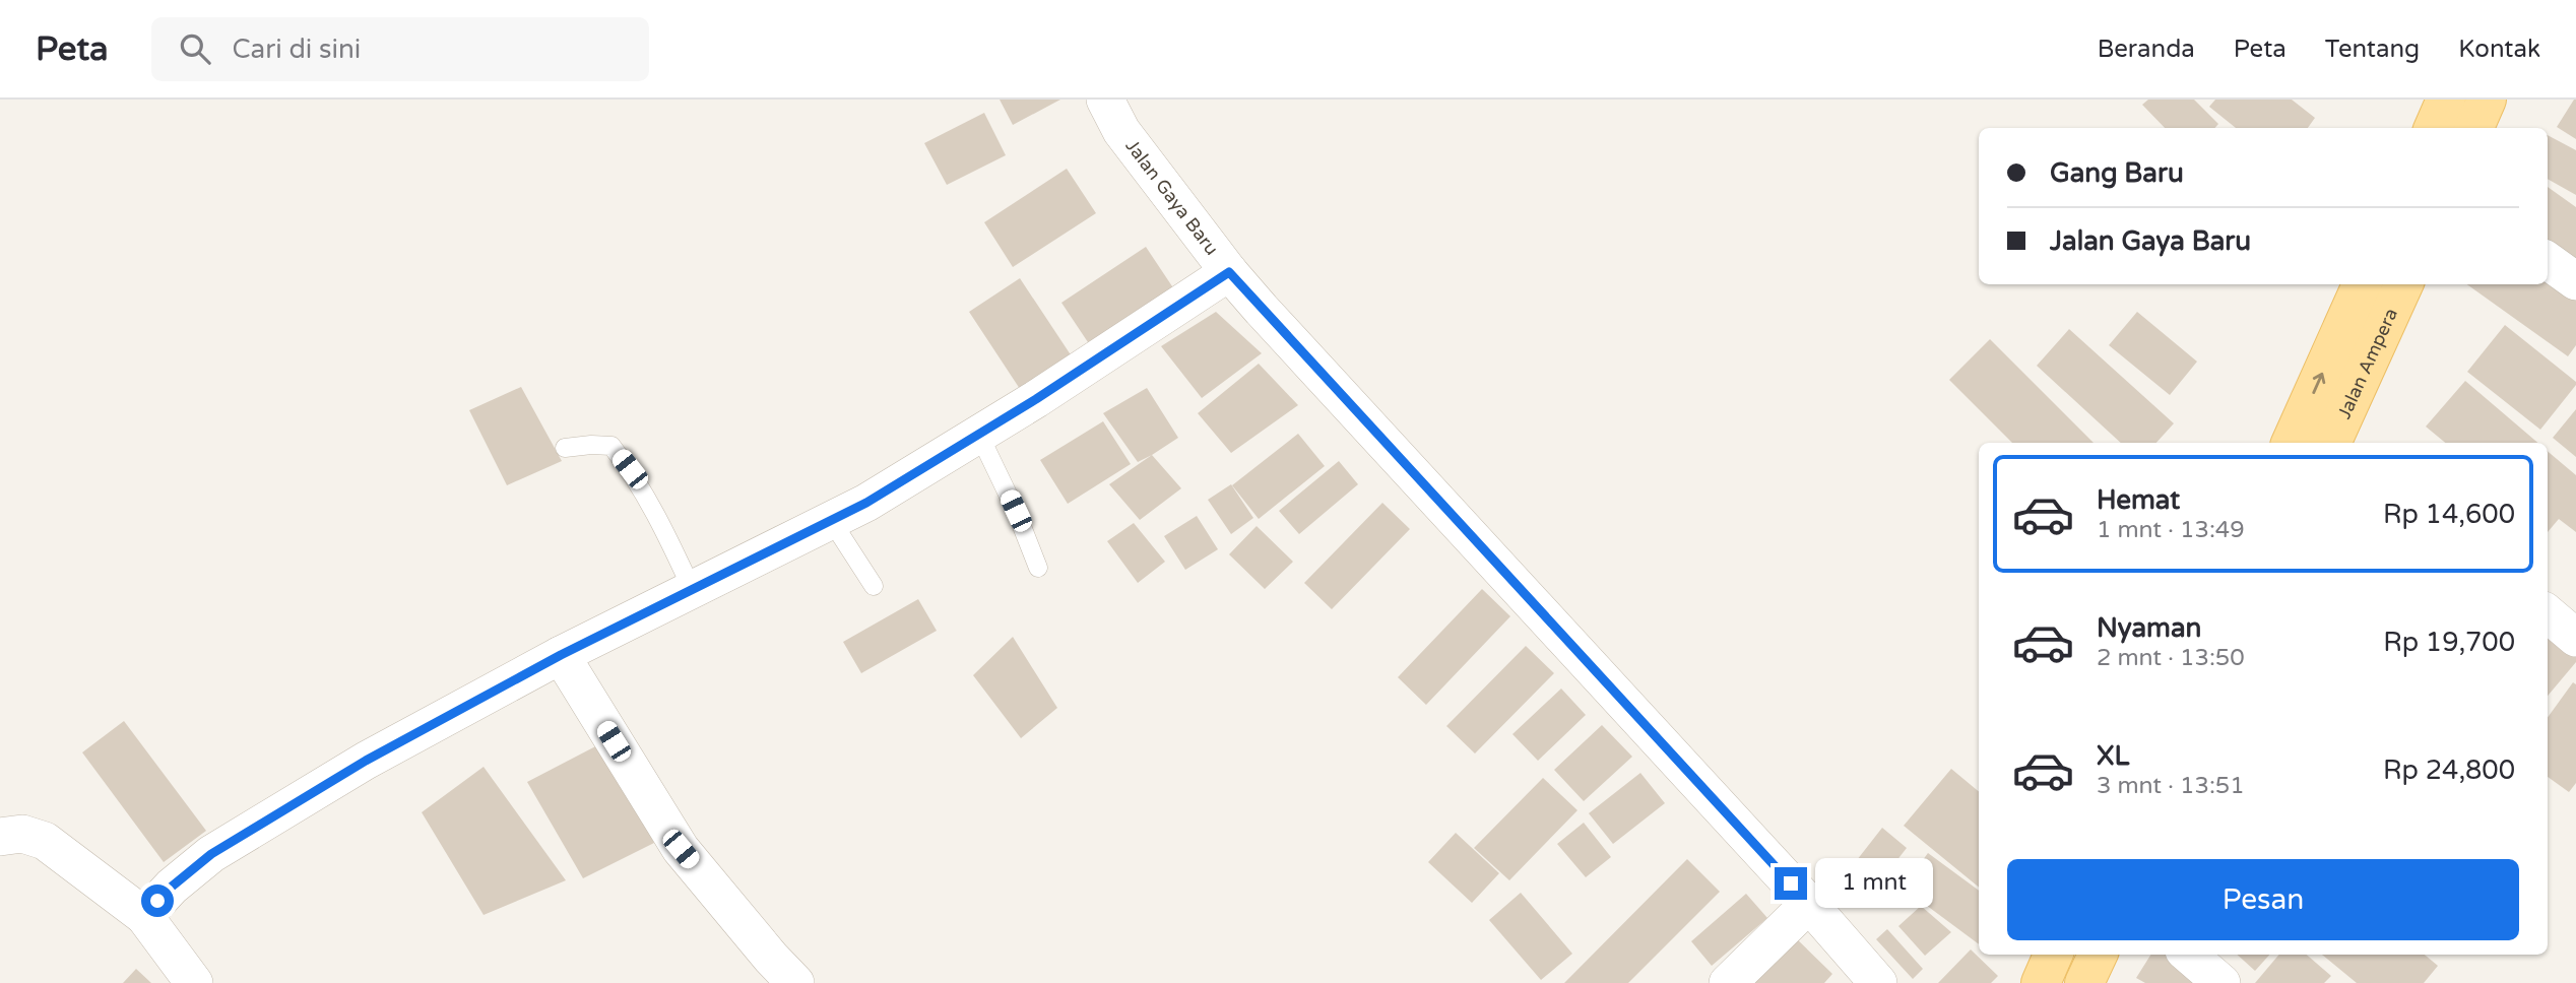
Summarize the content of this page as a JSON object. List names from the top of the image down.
{
  "streets": {
    "main road": ["Jalan Ampera"],
    "street": ["Jalan Gaya Baru"]
  },
  "page": {
    "header": "Peta",
    "search": "Cari di sini",
    "nav": [
      "Beranda",
      "Peta",
      "Tentang",
      "Kontak"
    ],
    "banner": ["Gang Baru", "Jalan Gaya Baru"],
    "list": [
      {
        "name": "Hemat",
        "note": "1 mnt · 13:49",
        "value": "Rp 14,600"
      },
      {
        "name": "Nyaman",
        "note": "2 mnt · 13:50",
        "value": "Rp 19,700"
      },
      {
        "name": "XL",
        "note": "3 mnt · 13:51",
        "value": "Rp 24,800"
      }
    ],
    "buttons": "Pesan",
    "bubble": "1 mnt"
  }
}
